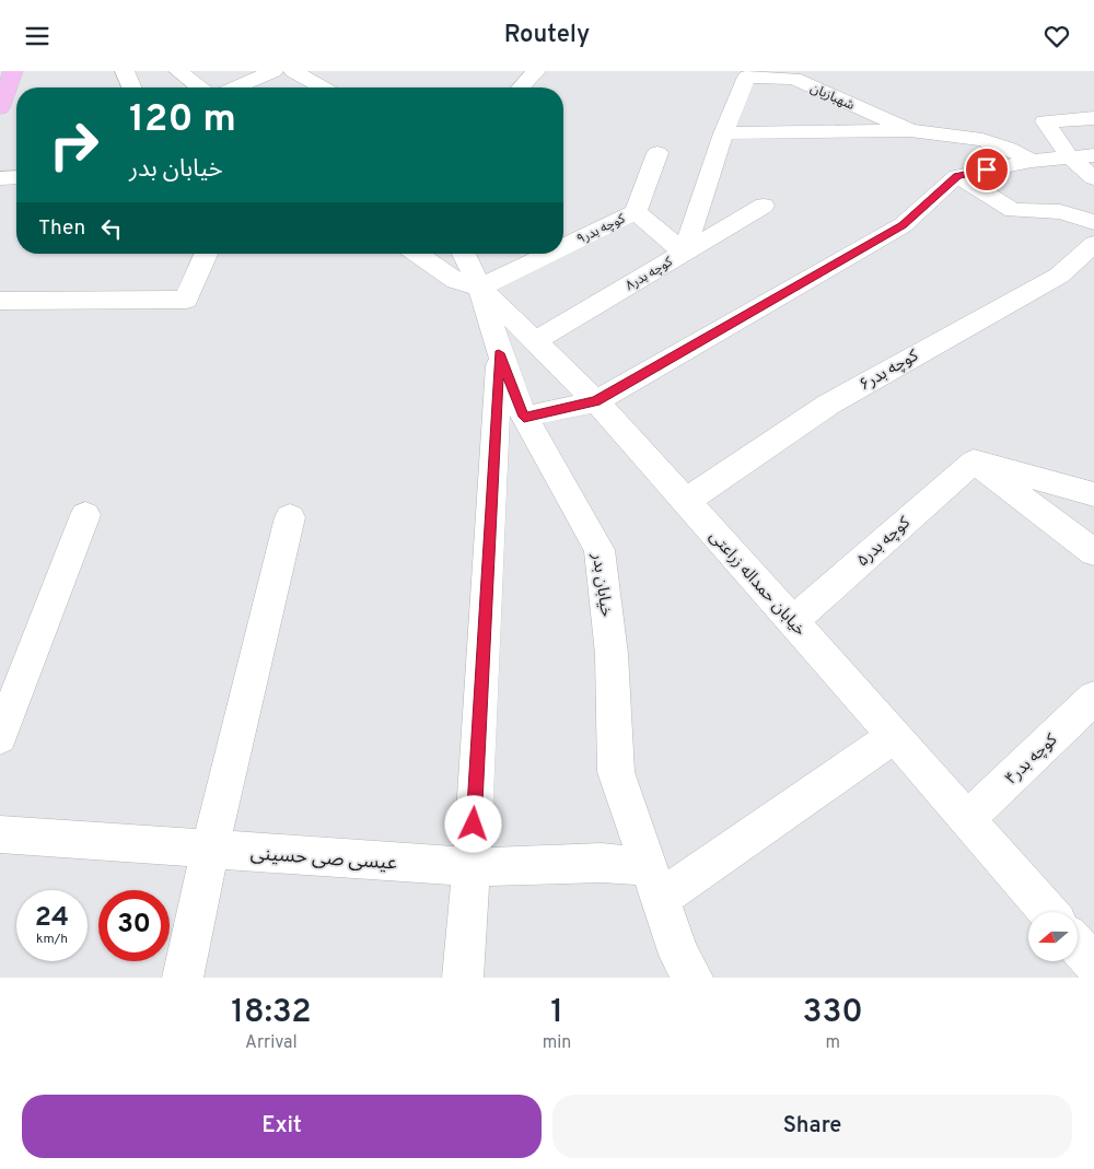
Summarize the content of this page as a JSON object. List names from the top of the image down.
{
  "streets": {
    "street": [
      "شهبازیان",
      "کوچه بدر۹",
      "کوچه بدر۸",
      "کوچه بدر۶",
      "کوچه بدر۵",
      "خیابان حمداله زراعتی",
      "خیابان بدر",
      "کوچه بدر۴",
      "عیسی صی حسینی"
    ]
  },
  "crossings": [
    ["کوچه بدر۹", "خیابان حمداله زراعتی"],
    ["کوچه بدر۹", "خیابان بدر"],
    ["کوچه بدر۸", "خیابان حمداله زراعتی"],
    ["کوچه بدر۶", "خیابان حمداله زراعتی"],
    ["کوچه بدر۵", "خیابان حمداله زراعتی"],
    ["خیابان حمداله زراعتی", "خیابان بدر"],
    ["خیابان حمداله زراعتی", "کوچه بدر۴"],
    ["خیابان بدر", "عیسی صی حسینی"]
  ],
  "north": "left",
  "page": {
    "header": "Routely",
    "turn": ["120 m", "خیابان بدر"],
    "then": "Then",
    "speed": "24 km/h",
    "limit": "30",
    "eta": [
      "18:32",
      "Arrival",
      "1",
      "min",
      "330",
      "m"
    ],
    "buttons": ["Exit", "Share"]
  }
}
